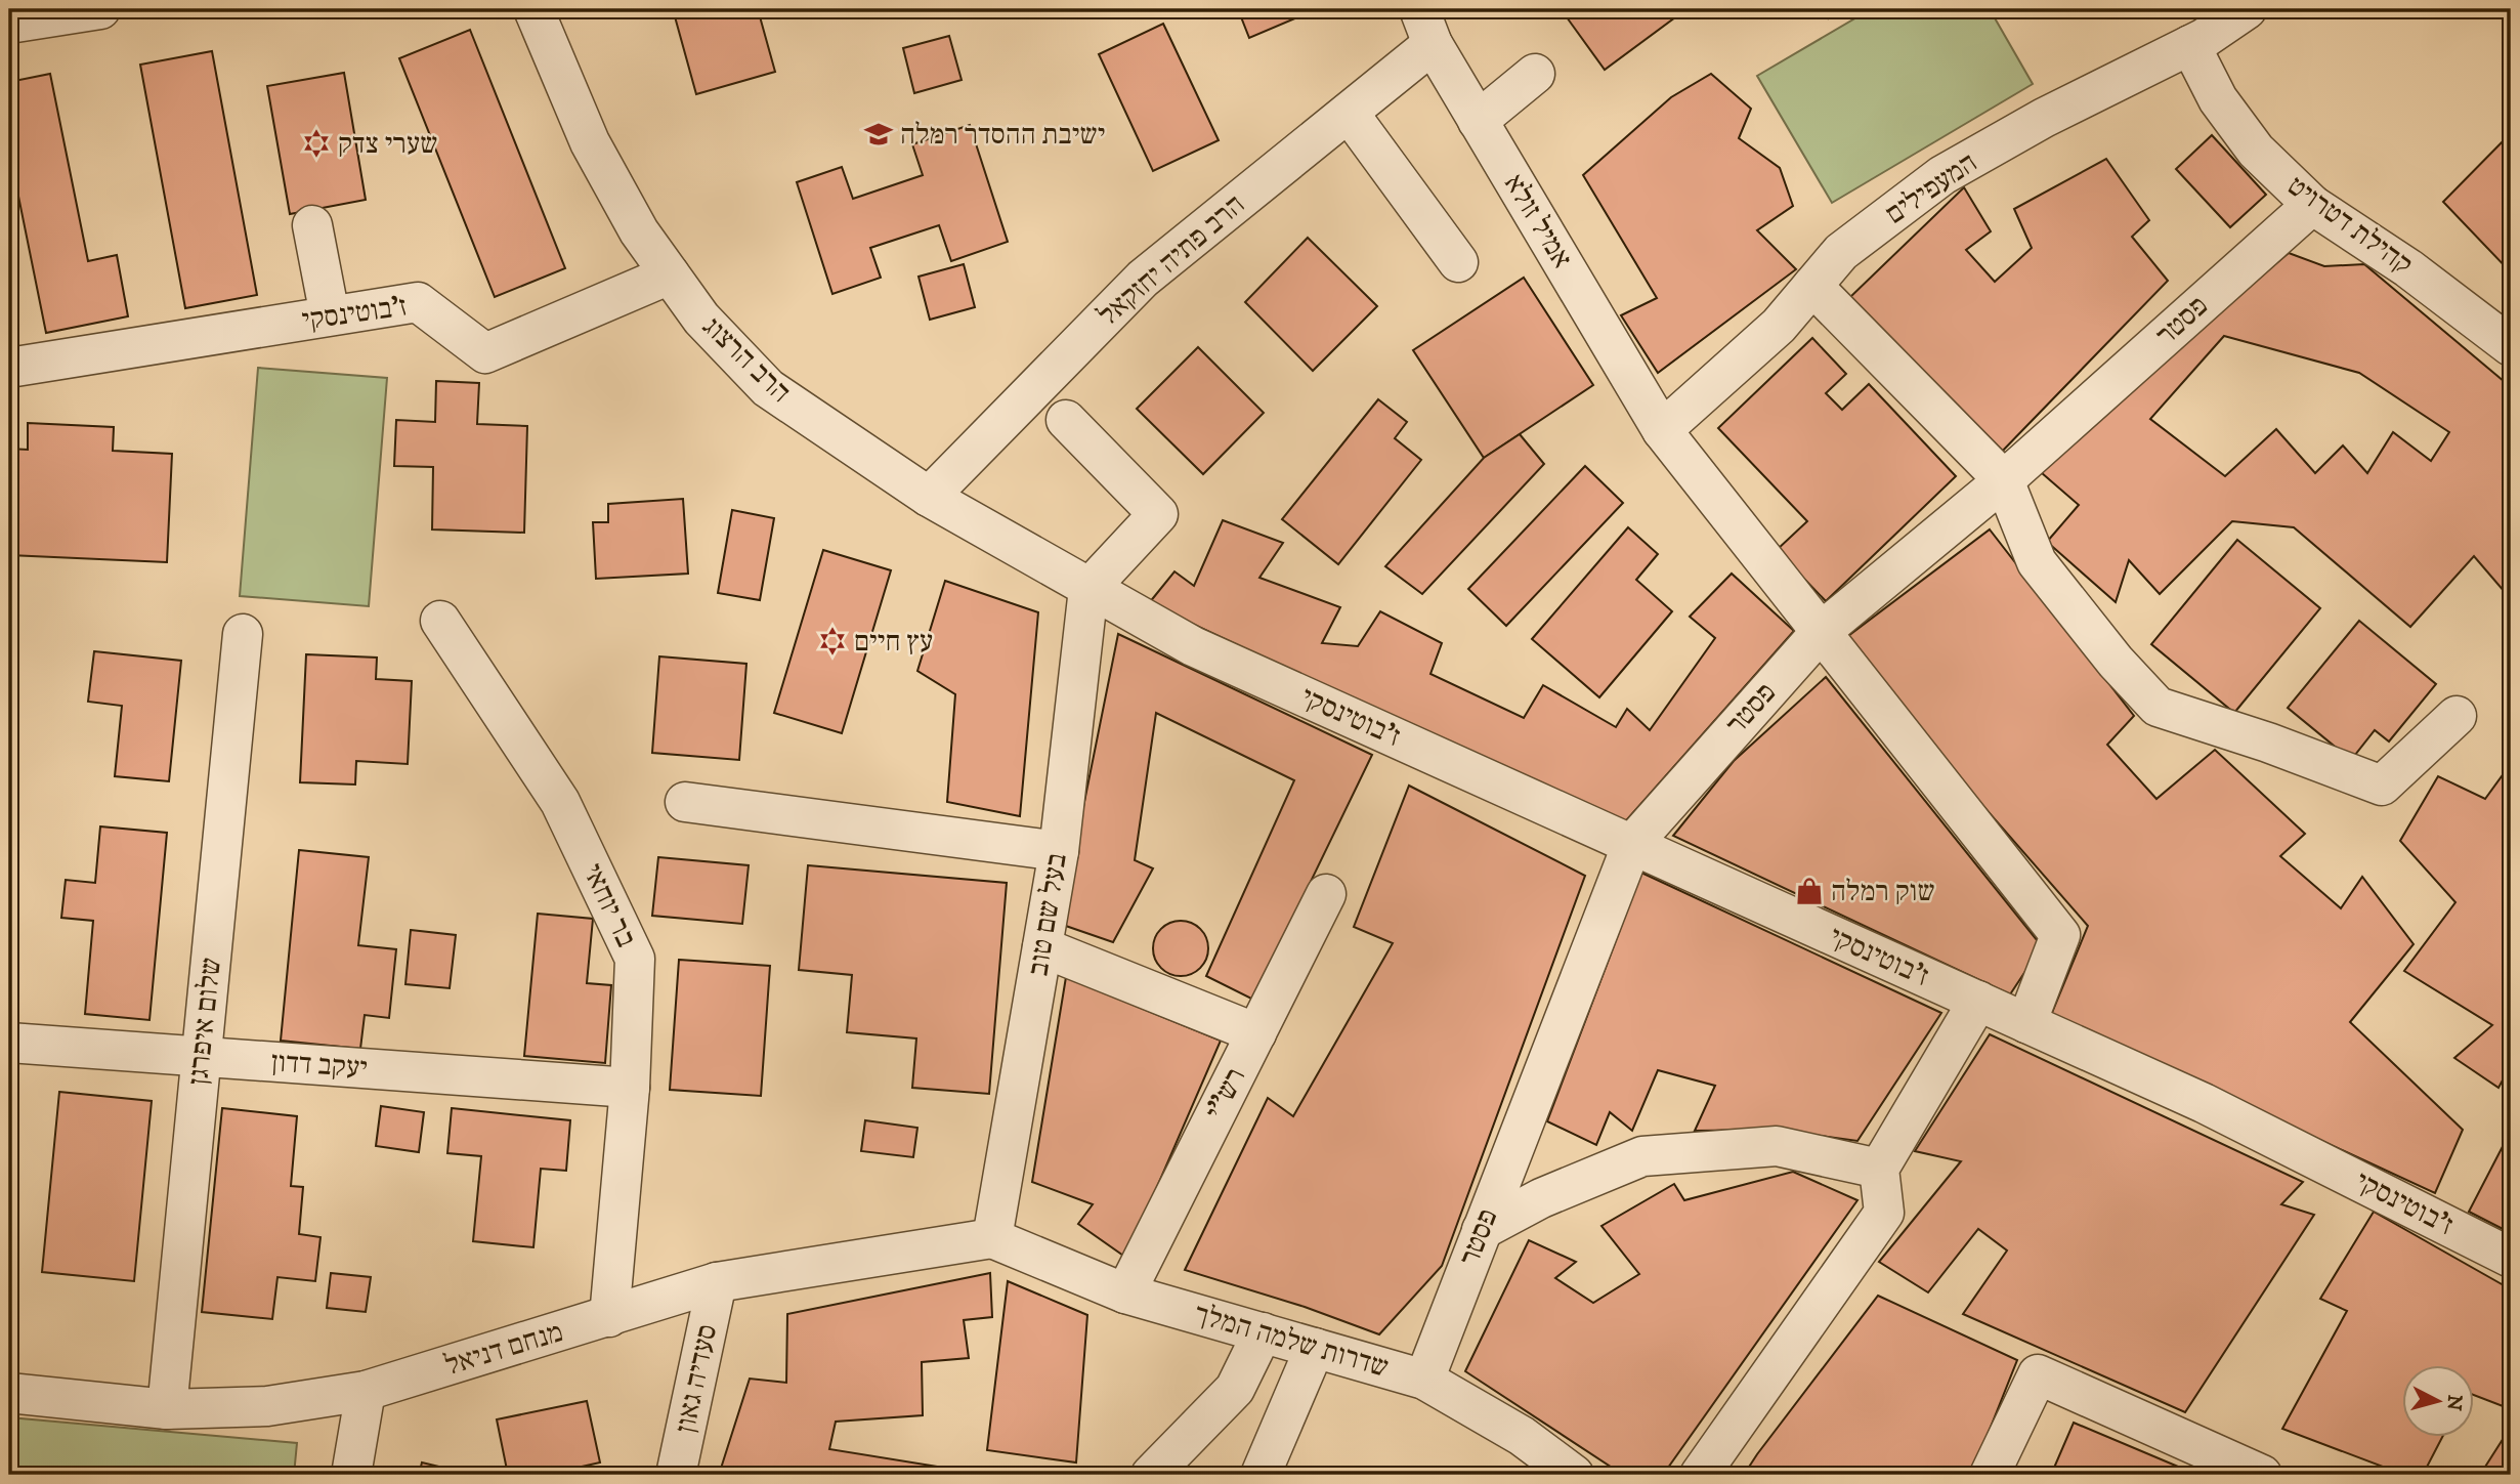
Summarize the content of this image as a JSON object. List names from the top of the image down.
{
  "streets": {
    "street": [
      "המעפילים",
      "אמיל זולא",
      "קהילת דטרויט",
      "הרב פתיה יחזקאל",
      "ז'בוטינסקי",
      "פסטר",
      "הרב הרצוג",
      "בר יוחאי",
      "בעל שם טוב",
      "שלום איפרגן",
      "יעקב דדון",
      "רש\"י",
      "שדרות שלמה המלך",
      "מנחם דניאל",
      "סעדיה גאון"
    ]
  },
  "crossings": [
    ["המעפילים", "אמיל זולא"],
    ["המעפילים", "קהילת דטרויט"],
    ["אמיל זולא", "הרב פתיה יחזקאל"],
    ["אמיל זולא", "ז'בוטינסקי"],
    ["אמיל זולא", "פסטר"],
    ["קהילת דטרויט", "פסטר"],
    ["הרב פתיה יחזקאל", "הרב הרצוג"],
    ["ז'בוטינסקי", "פסטר"],
    ["ז'בוטינסקי", "הרב הרצוג"],
    ["ז'בוטינסקי", "בעל שם טוב"],
    ["פסטר", "שדרות שלמה המלך"],
    ["הרב הרצוג", "בעל שם טוב"],
    ["בר יוחאי", "יעקב דדון"],
    ["בר יוחאי", "מנחם דניאל"],
    ["בעל שם טוב", "שדרות שלמה המלך"],
    ["בעל שם טוב", "מנחם דניאל"],
    ["שלום איפרגן", "יעקב דדון"],
    ["שלום איפרגן", "מנחם דניאל"],
    ["רש\"י", "שדרות שלמה המלך"],
    ["שדרות שלמה המלך", "מנחם דניאל"],
    ["מנחם דניאל", "סעדיה גאון"]
  ],
  "places": {
    "school or university": ["ישיבת ההסדר רמלה"],
    "synagogue": ["שערי צדק", "עץ חיים"],
    "shop": ["שוק רמלה"]
  },
  "north": "right"
}
